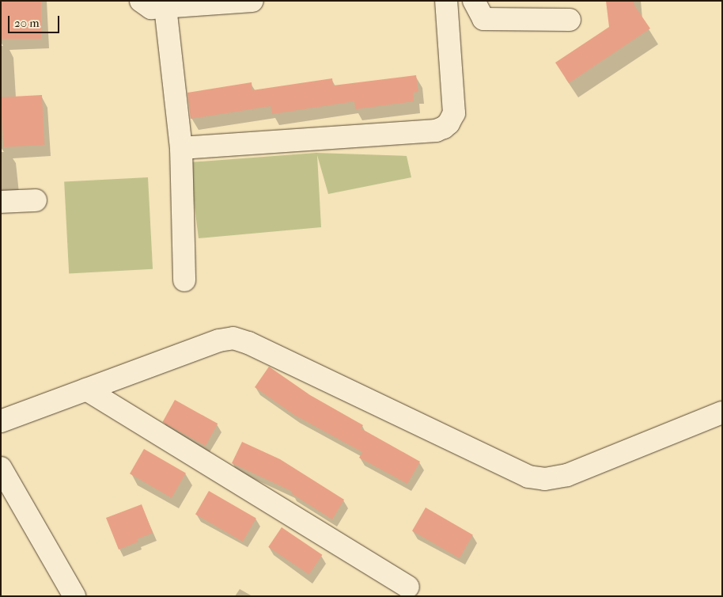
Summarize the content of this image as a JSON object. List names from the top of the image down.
{
  "scale_bar": "20 m"
}
